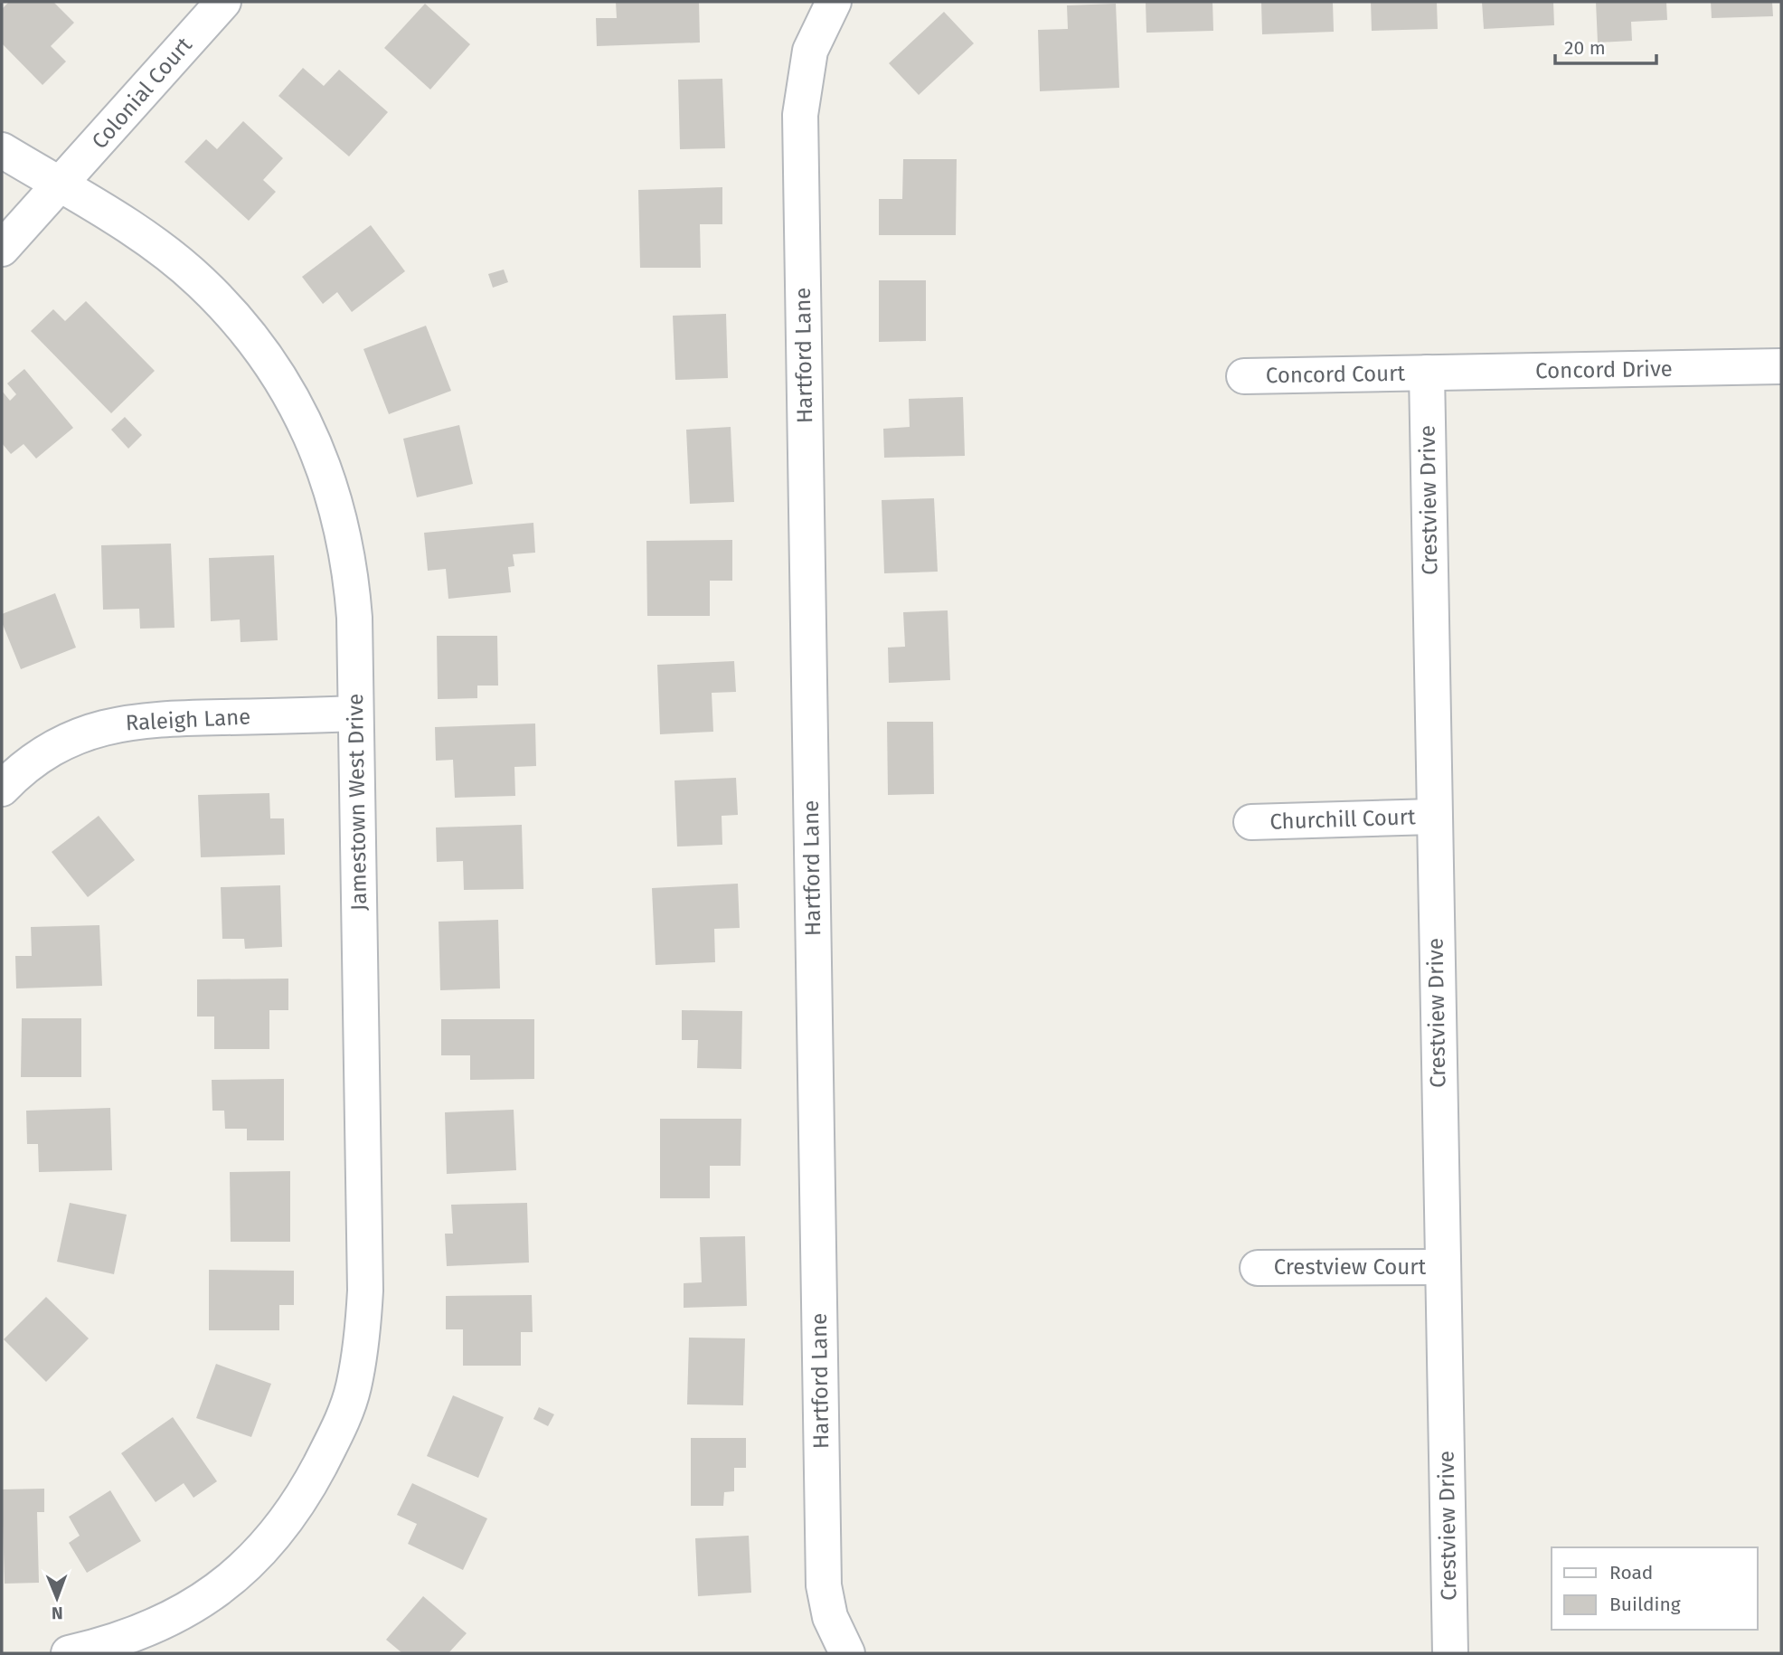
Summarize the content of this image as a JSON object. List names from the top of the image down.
{
  "streets": {
    "street": [
      "Colonial Court",
      "Hartford Lane",
      "Concord Drive",
      "Concord Court",
      "Crestview Drive",
      "Raleigh Lane",
      "Jamestown West Drive",
      "Churchill Court",
      "Crestview Court"
    ]
  },
  "crossings": [
    ["Colonial Court", "Jamestown West Drive"],
    ["Concord Drive", "Concord Court"],
    ["Concord Drive", "Crestview Drive"],
    ["Concord Court", "Crestview Drive"],
    ["Crestview Drive", "Churchill Court"],
    ["Crestview Drive", "Crestview Court"],
    ["Raleigh Lane", "Jamestown West Drive"]
  ],
  "legend": ["Road", "Building"],
  "scale_bar": "20 m",
  "north": "bottom"
}
